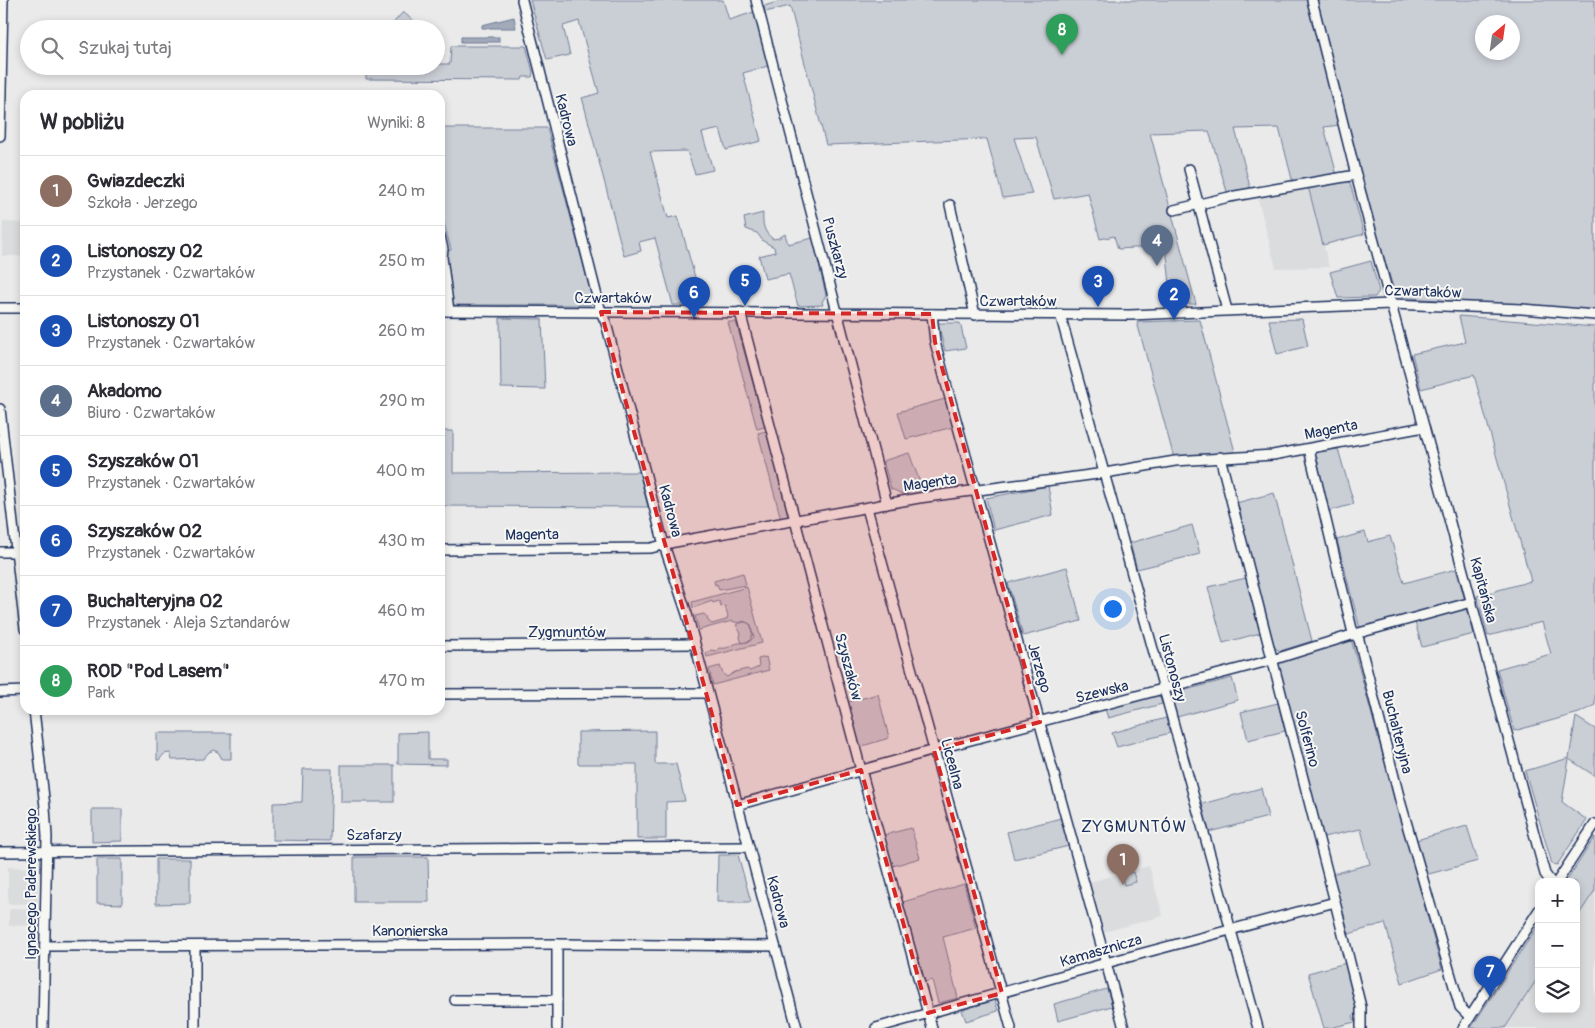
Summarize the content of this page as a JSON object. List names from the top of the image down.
{
  "streets": {
    "street": [
      "Kadrowa",
      "Puszkarzy",
      "Czwartaków",
      "Magenta",
      "Kapitańska",
      "Zygmuntów",
      "Szyszaków",
      "Jerzego",
      "Listonoszy",
      "Szewska",
      "Buchalteryjna",
      "Solferino",
      "Licealna",
      "Szafarzy",
      "Ignacego Paderewskiego",
      "Kanonierska",
      "Kamasznicza"
    ]
  },
  "crossings": [
    ["Kadrowa", "Czwartaków"],
    ["Kadrowa", "Magenta"],
    ["Kadrowa", "Zygmuntów"],
    ["Kadrowa", "Szewska"],
    ["Kadrowa", "Szafarzy"],
    ["Kadrowa", "Kanonierska"],
    ["Puszkarzy", "Czwartaków"],
    ["Puszkarzy", "Magenta"],
    ["Czwartaków", "Kapitańska"],
    ["Czwartaków", "Szyszaków"],
    ["Czwartaków", "Jerzego"],
    ["Czwartaków", "Listonoszy"],
    ["Magenta", "Kapitańska"],
    ["Magenta", "Szyszaków"],
    ["Magenta", "Jerzego"],
    ["Magenta", "Listonoszy"],
    ["Magenta", "Buchalteryjna"],
    ["Magenta", "Solferino"],
    ["Magenta", "Licealna"],
    ["Kapitańska", "Szewska"],
    ["Szyszaków", "Szewska"],
    ["Szyszaków", "Kamasznicza"],
    ["Jerzego", "Szewska"],
    ["Jerzego", "Kamasznicza"],
    ["Listonoszy", "Szewska"],
    ["Listonoszy", "Kamasznicza"],
    ["Szewska", "Buchalteryjna"],
    ["Szewska", "Solferino"],
    ["Szewska", "Licealna"],
    ["Solferino", "Kamasznicza"],
    ["Licealna", "Kamasznicza"],
    ["Szafarzy", "Ignacego Paderewskiego"],
    ["Ignacego Paderewskiego", "Kanonierska"]
  ],
  "districts": ["ZYGMUNTÓW"],
  "north": "top right",
  "page": {
    "pins": [
      "8",
      "4",
      "5",
      "3",
      "6",
      "2",
      "1",
      "7"
    ],
    "search": "Szukaj tutaj",
    "heading": ["W pobliżu", "Wyniki: 8"],
    "list": [
      {
        "mark": "1",
        "name": "Gwiazdeczki",
        "note": "Szkoła · Jerzego",
        "value": "240 m"
      },
      {
        "mark": "2",
        "name": "Listonoszy 02",
        "note": "Przystanek · Czwartaków",
        "value": "250 m"
      },
      {
        "mark": "3",
        "name": "Listonoszy 01",
        "note": "Przystanek · Czwartaków",
        "value": "260 m"
      },
      {
        "mark": "4",
        "name": "Akadomo",
        "note": "Biuro · Czwartaków",
        "value": "290 m"
      },
      {
        "mark": "5",
        "name": "Szyszaków 01",
        "note": "Przystanek · Czwartaków",
        "value": "400 m"
      },
      {
        "mark": "6",
        "name": "Szyszaków 02",
        "note": "Przystanek · Czwartaków",
        "value": "430 m"
      },
      {
        "mark": "7",
        "name": "Buchalteryjna 02",
        "note": "Przystanek · Aleja Sztandarów",
        "value": "460 m"
      },
      {
        "mark": "8",
        "name": "ROD \"Pod Lasem\"",
        "note": "Park",
        "value": "470 m"
      }
    ],
    "map_buttons": ["+", "−"]
  }
}
